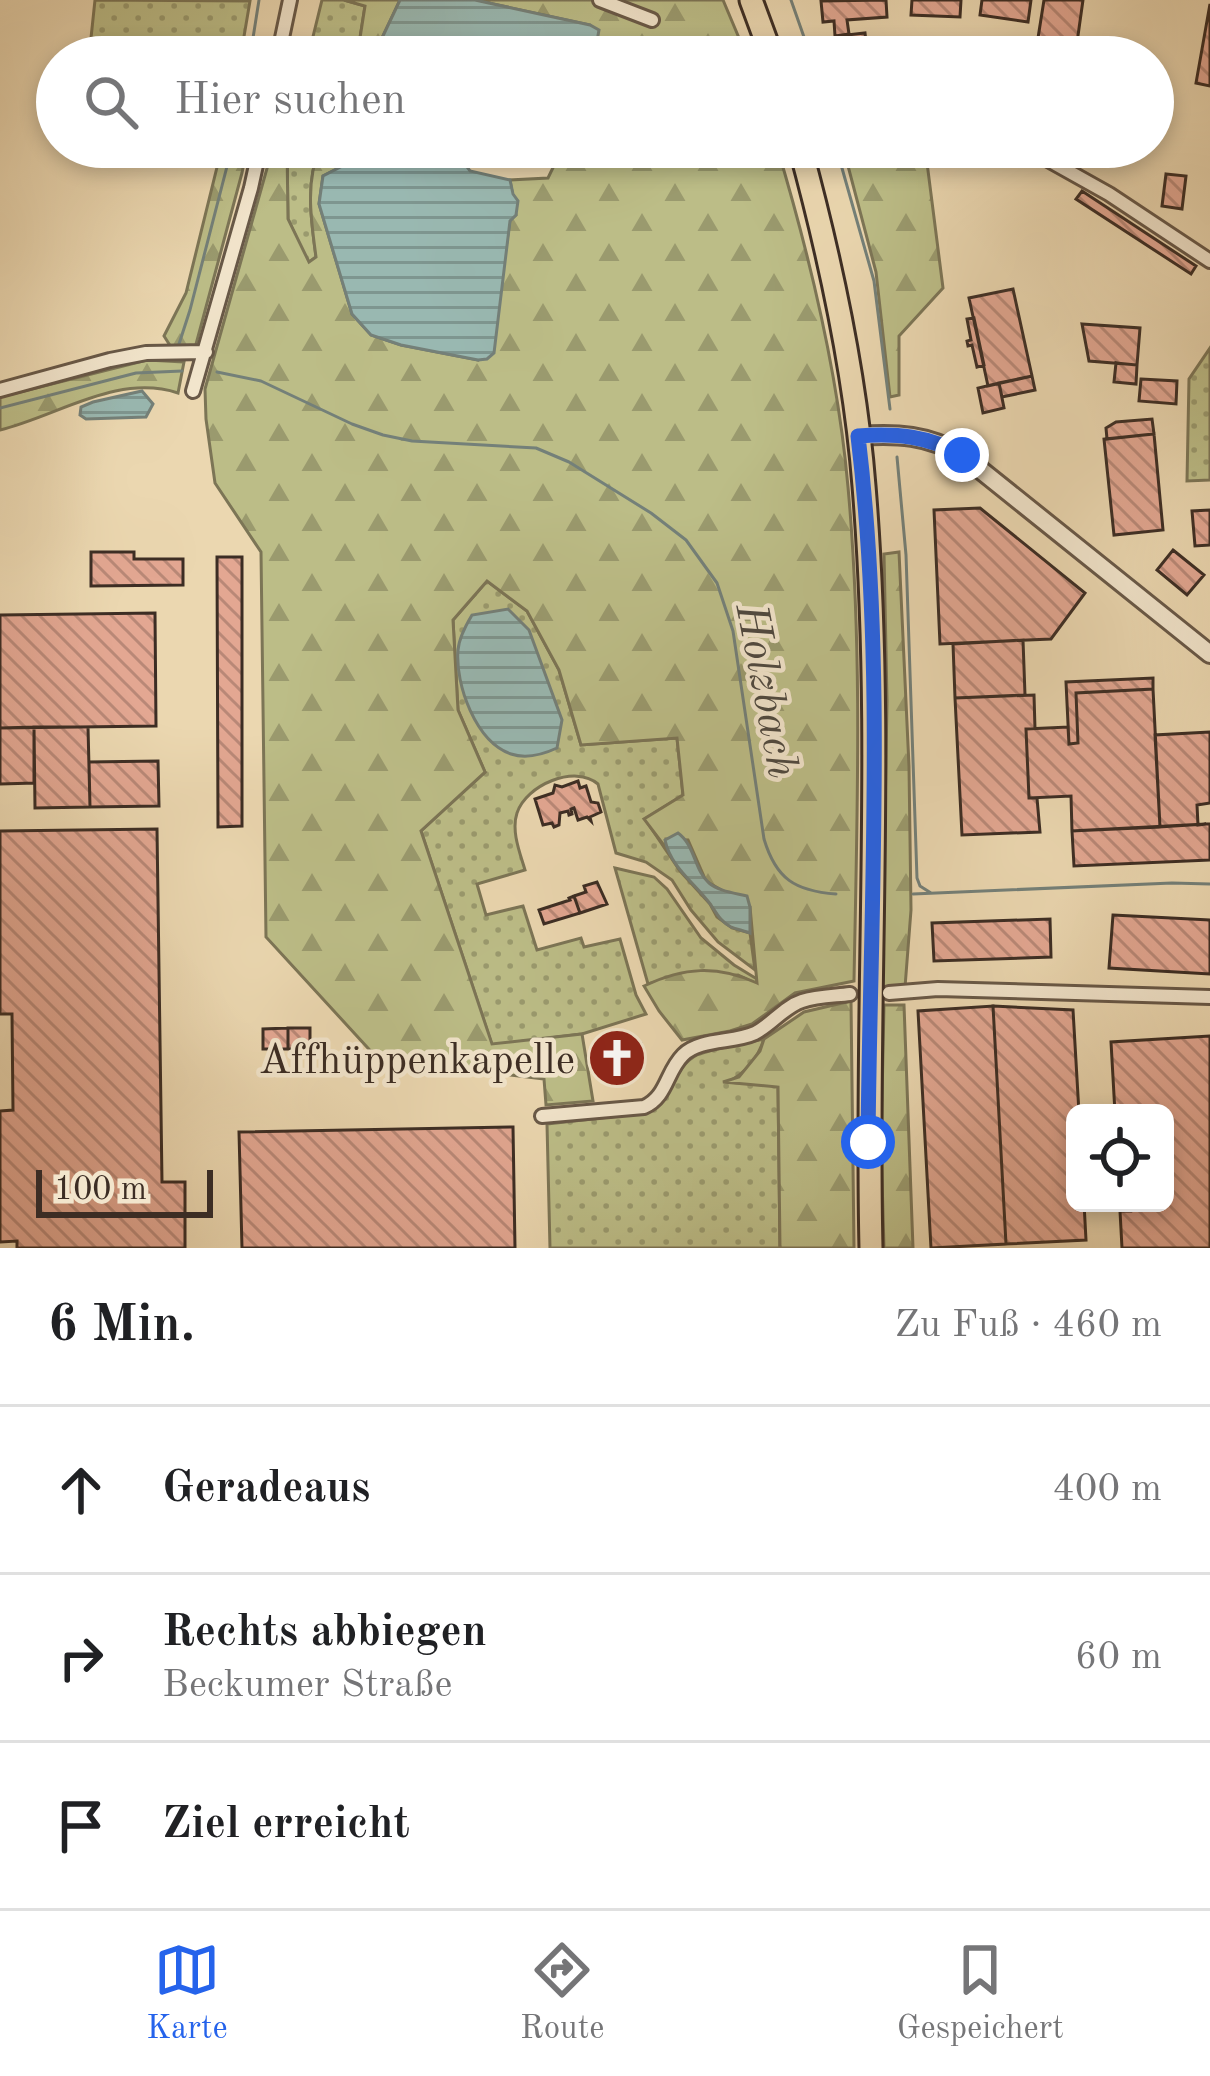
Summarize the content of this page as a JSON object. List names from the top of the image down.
{
  "water": ["Holzbach"],
  "places": {
    "church": ["Affhüppenkapelle"]
  },
  "scale_bar": "100 m",
  "page": {
    "search": "Hier suchen",
    "scale": "100 m",
    "heading": ["6 Min.", "Zu Fuß · 460 m"],
    "list": [
      ["Geradeaus", "400 m"],
      ["Rechts abbiegen", "Beckumer Straße", "60 m"],
      "Ziel erreicht"
    ],
    "nav": ["Karte", "Route", "Gespeichert"]
  }
}
